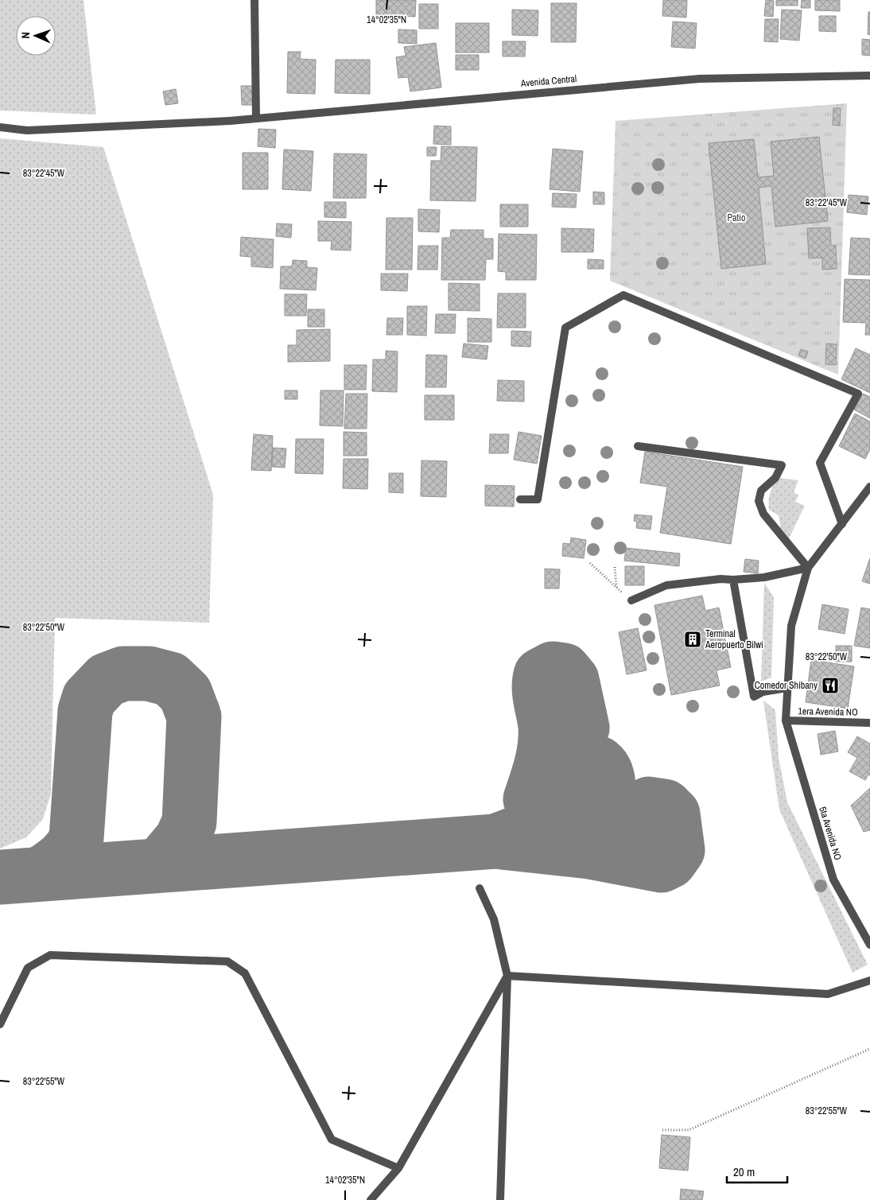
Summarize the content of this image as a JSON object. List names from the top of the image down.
{
  "streets": {
    "street": ["Avenida Central", "1era Avenida NO", "5ta Avenida NO"]
  },
  "crossings": [
    ["1era Avenida NO", "5ta Avenida NO"]
  ],
  "parks": ["Patio"],
  "places": {
    "building": ["Terminal Aeropuerto Bilwi"],
    "restaurant": ["Comedor Shibany"]
  },
  "scale_bar": "20 m",
  "north": "left",
  "coordinates": [
    "14°02'35\"N",
    "83°22'45\"W",
    "83°22'50\"W",
    "83°22'55\"W"
  ]
}
